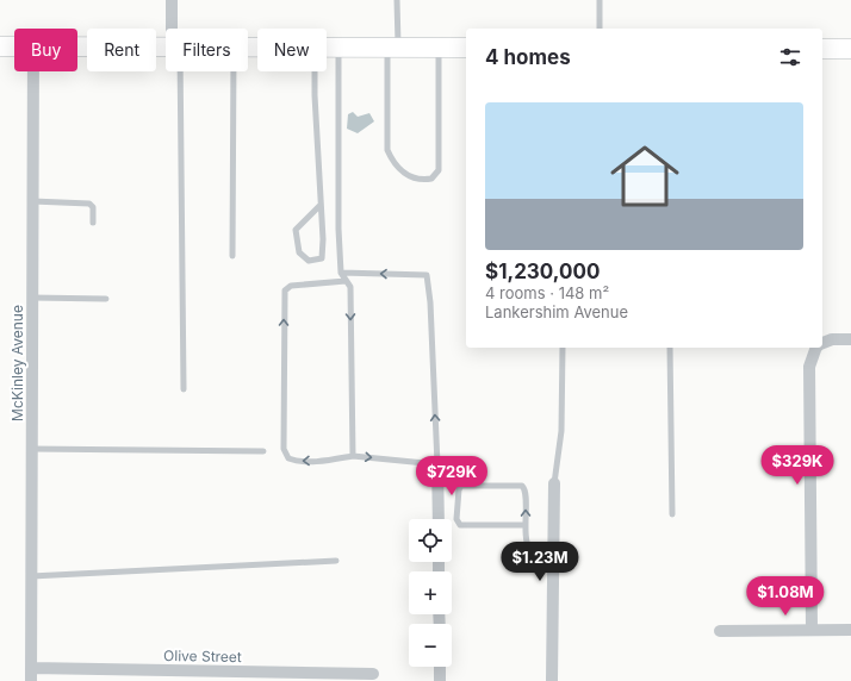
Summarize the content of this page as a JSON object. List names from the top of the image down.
{
  "streets": {
    "street": ["McKinley Avenue", "Olive Street"]
  },
  "crossings": [
    ["McKinley Avenue", "Olive Street"]
  ],
  "page": {
    "chip": [
      "Buy",
      "Rent",
      "Filters",
      "New"
    ],
    "heading": "4 homes",
    "list": [
      {
        "name": "$1,230,000",
        "note": "4 rooms · 148 m² · Lankershim Avenue"
      }
    ],
    "price": [
      "$329K",
      "$729K",
      "$1.23M",
      "$1.08M"
    ],
    "map_buttons": ["+", "−"]
  }
}
